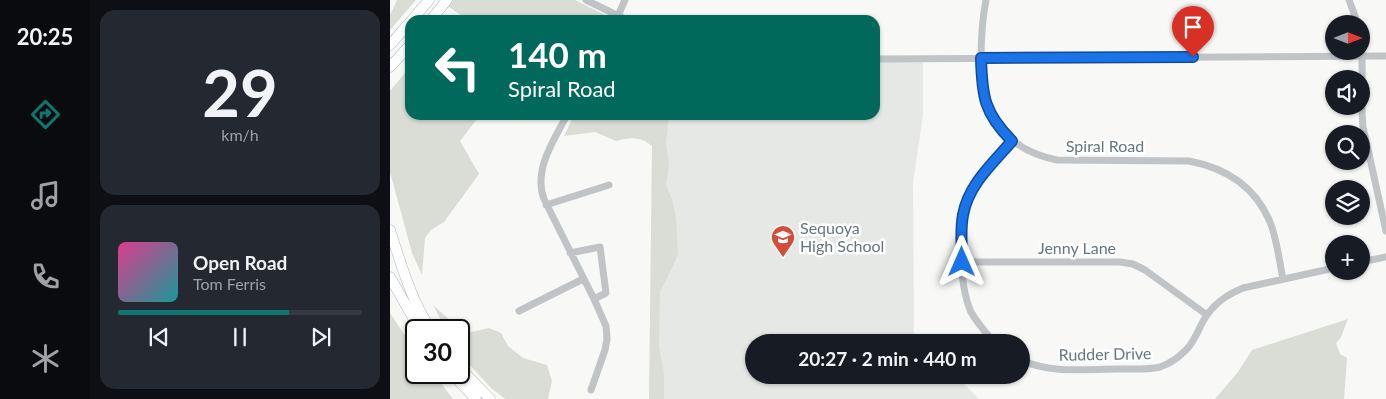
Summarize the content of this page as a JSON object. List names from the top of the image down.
{
  "streets": {
    "street": ["Spiral Road", "Jenny Lane", "Rudder Drive"]
  },
  "crossings": [
    ["Spiral Road", "Rudder Drive"],
    ["Jenny Lane", "Rudder Drive"]
  ],
  "places": {
    "school or university": ["Sequoya High School"]
  },
  "north": "right",
  "page": {
    "tabs": "20:25",
    "tile": ["29", "km/h"],
    "map_buttons": "+",
    "turn": ["140 m", "Spiral Road"],
    "song": ["Open Road", "Tom Ferris"],
    "limit": "30",
    "trip": "20:27 · 2 min · 440 m"
  }
}
